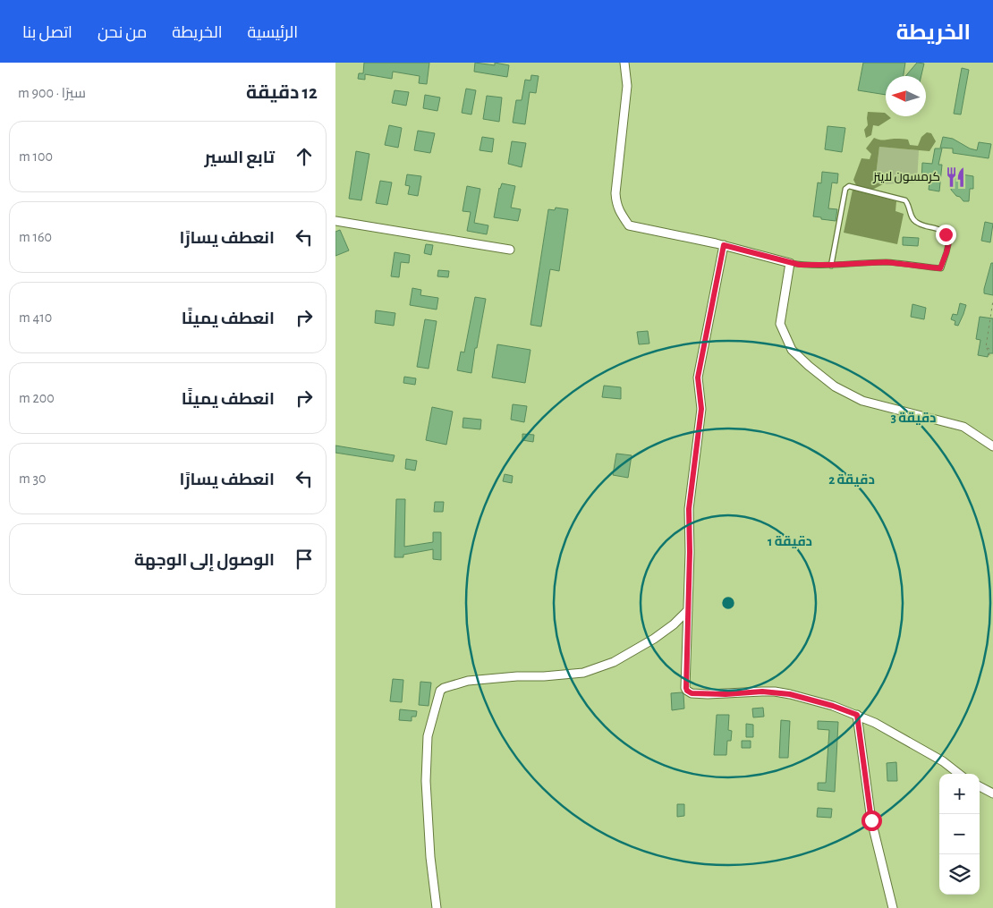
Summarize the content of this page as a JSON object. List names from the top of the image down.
{
  "places": {
    "restaurant": ["كرمسون لايتز"]
  },
  "north": "left",
  "page": {
    "header": "الخريطة",
    "nav": [
      "الرئيسية",
      "الخريطة",
      "من نحن",
      "اتصل بنا"
    ],
    "heading": ["12 دقيقة", "سيرًا · 900 m"],
    "list": [
      ["تابع السير", "100 m"],
      ["انعطف يسارًا", "160 m"],
      ["انعطف يمينًا", "410 m"],
      ["انعطف يمينًا", "200 m"],
      ["انعطف يسارًا", "30 m"],
      "الوصول إلى الوجهة"
    ],
    "map_buttons": ["+", "−"]
  },
  "rings": ["3 دقيقة", "2 دقيقة", "1 دقيقة"]
}
